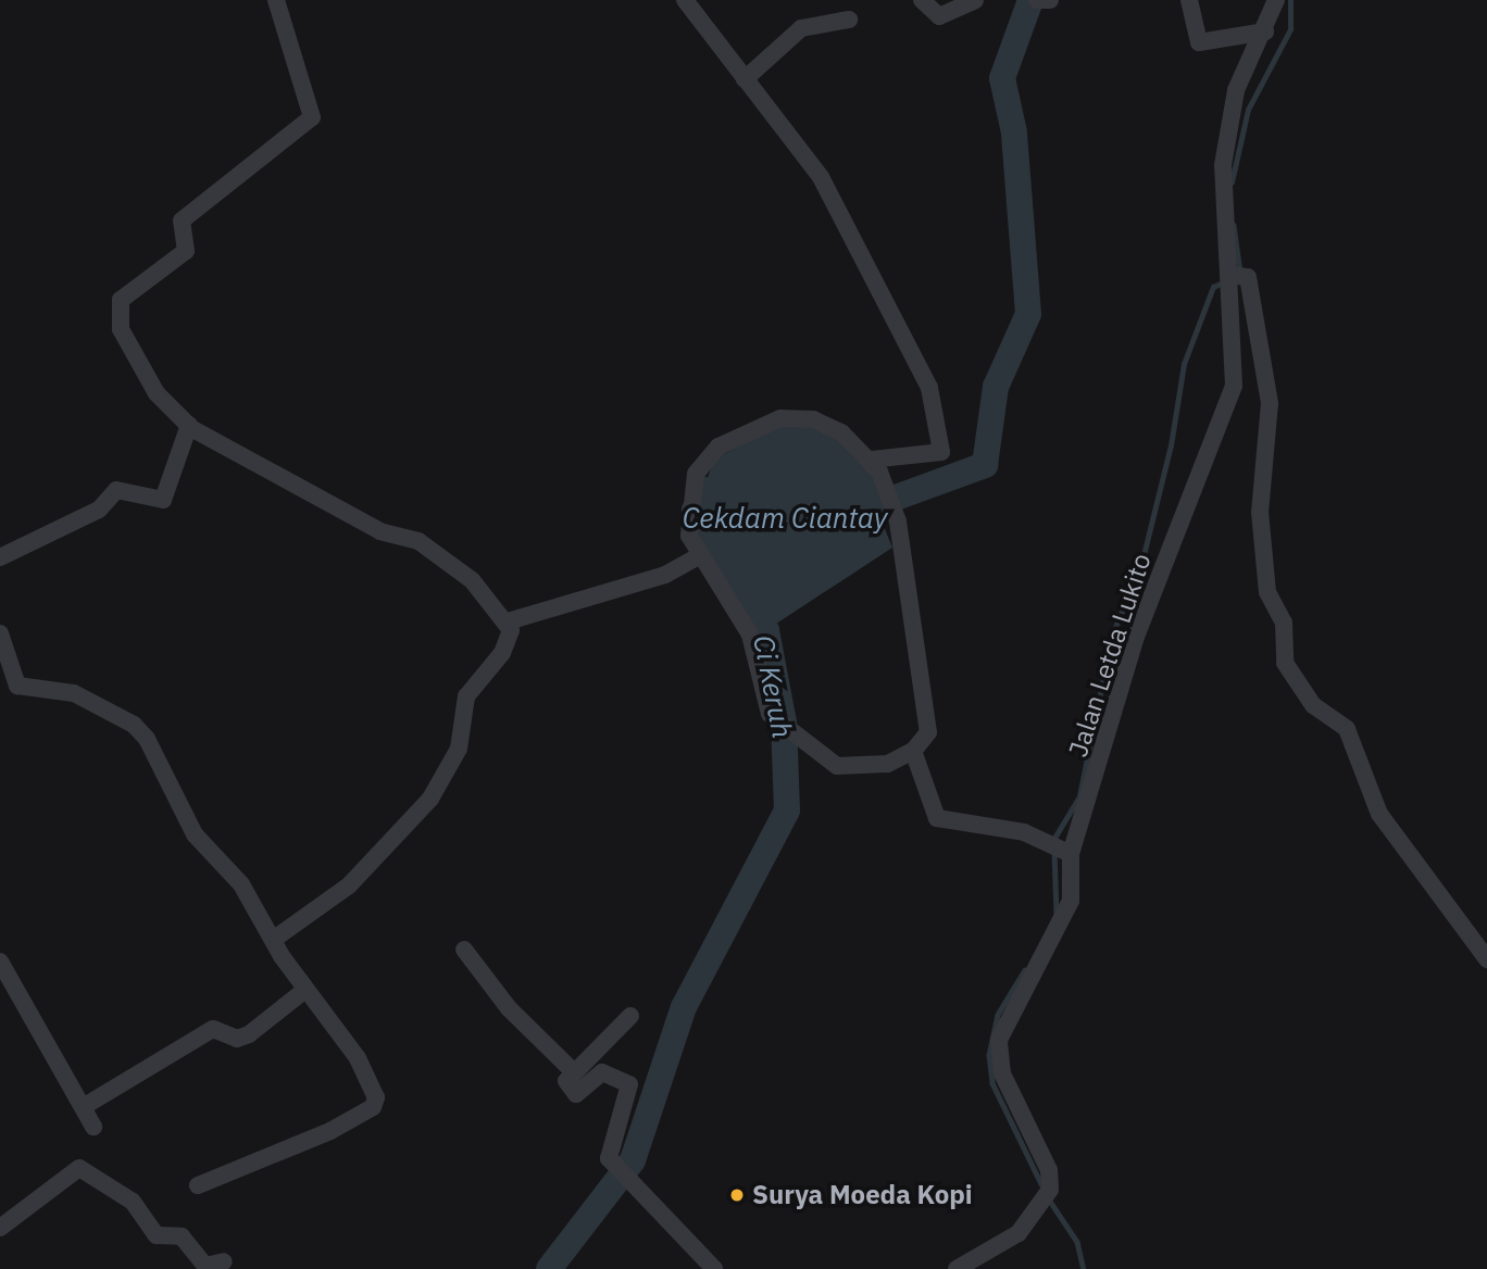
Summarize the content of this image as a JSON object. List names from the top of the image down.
{
  "streets": {
    "street": ["Jalan Letda Lukito"]
  },
  "water": ["Cekdam Ciantay", "Ci Keruh"],
  "places": ["Surya Moeda Kopi"]
}
